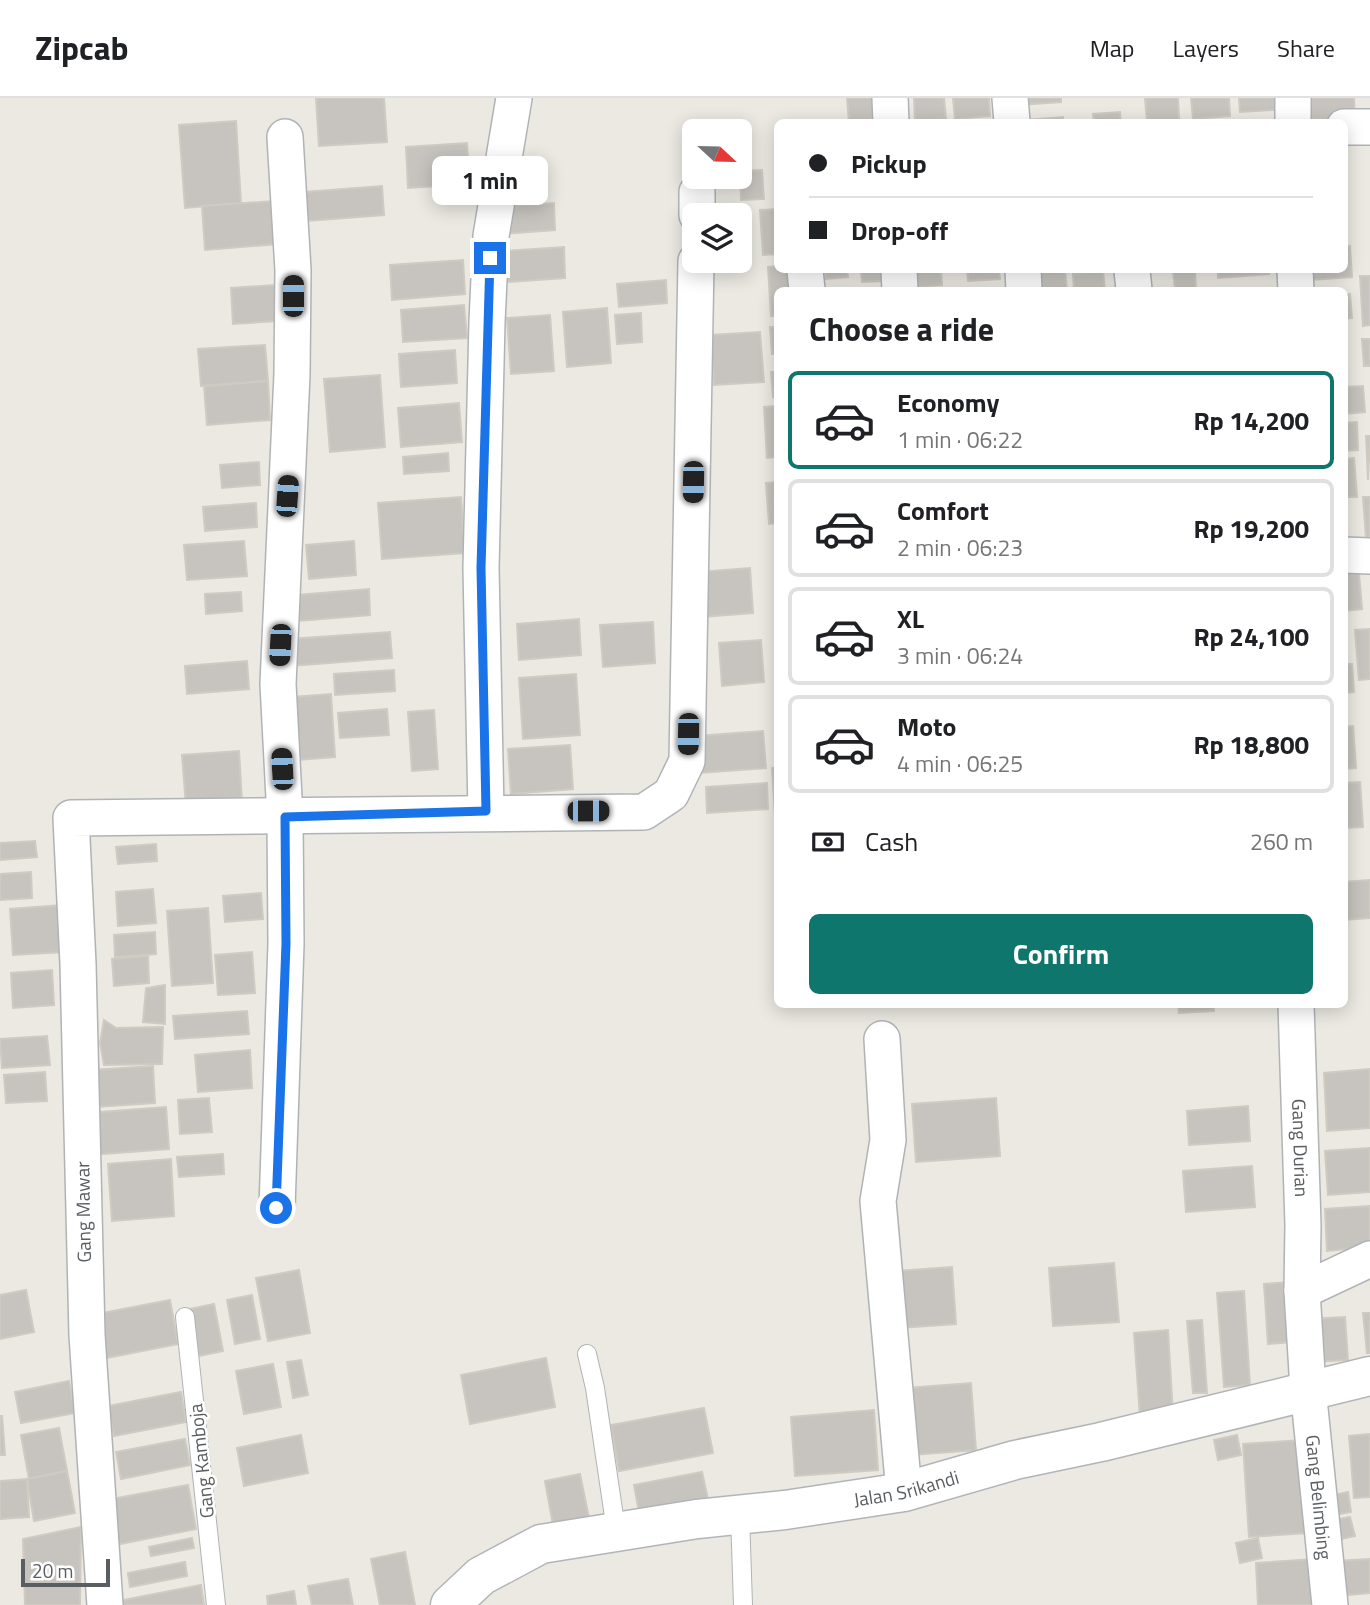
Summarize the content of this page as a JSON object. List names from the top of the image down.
{
  "streets": {
    "street": [
      "Gang Durian",
      "Gang Mawar",
      "Jalan Srikandi",
      "Gang Belimbing"
    ],
    "lane": ["Gang Kamboja"]
  },
  "crossings": [
    ["Gang Durian", "Jalan Srikandi"],
    ["Gang Durian", "Gang Belimbing"],
    ["Jalan Srikandi", "Gang Belimbing"]
  ],
  "scale_bar": "20 m",
  "north": "right",
  "page": {
    "header": "Zipcab",
    "nav": ["Map", "Layers", "Share"],
    "banner": ["Pickup", "Drop-off"],
    "bubble": "1 min",
    "heading": "Choose a ride",
    "list": [
      {
        "name": "Economy",
        "note": "1 min · 06:22",
        "value": "Rp 14,200"
      },
      {
        "name": "Comfort",
        "note": "2 min · 06:23",
        "value": "Rp 19,200"
      },
      {
        "name": "XL",
        "note": "3 min · 06:24",
        "value": "Rp 24,100"
      },
      {
        "name": "Moto",
        "note": "4 min · 06:25",
        "value": "Rp 18,800"
      }
    ],
    "pay": ["Cash", "260 m"],
    "buttons": "Confirm",
    "scale": "20 m"
  }
}
